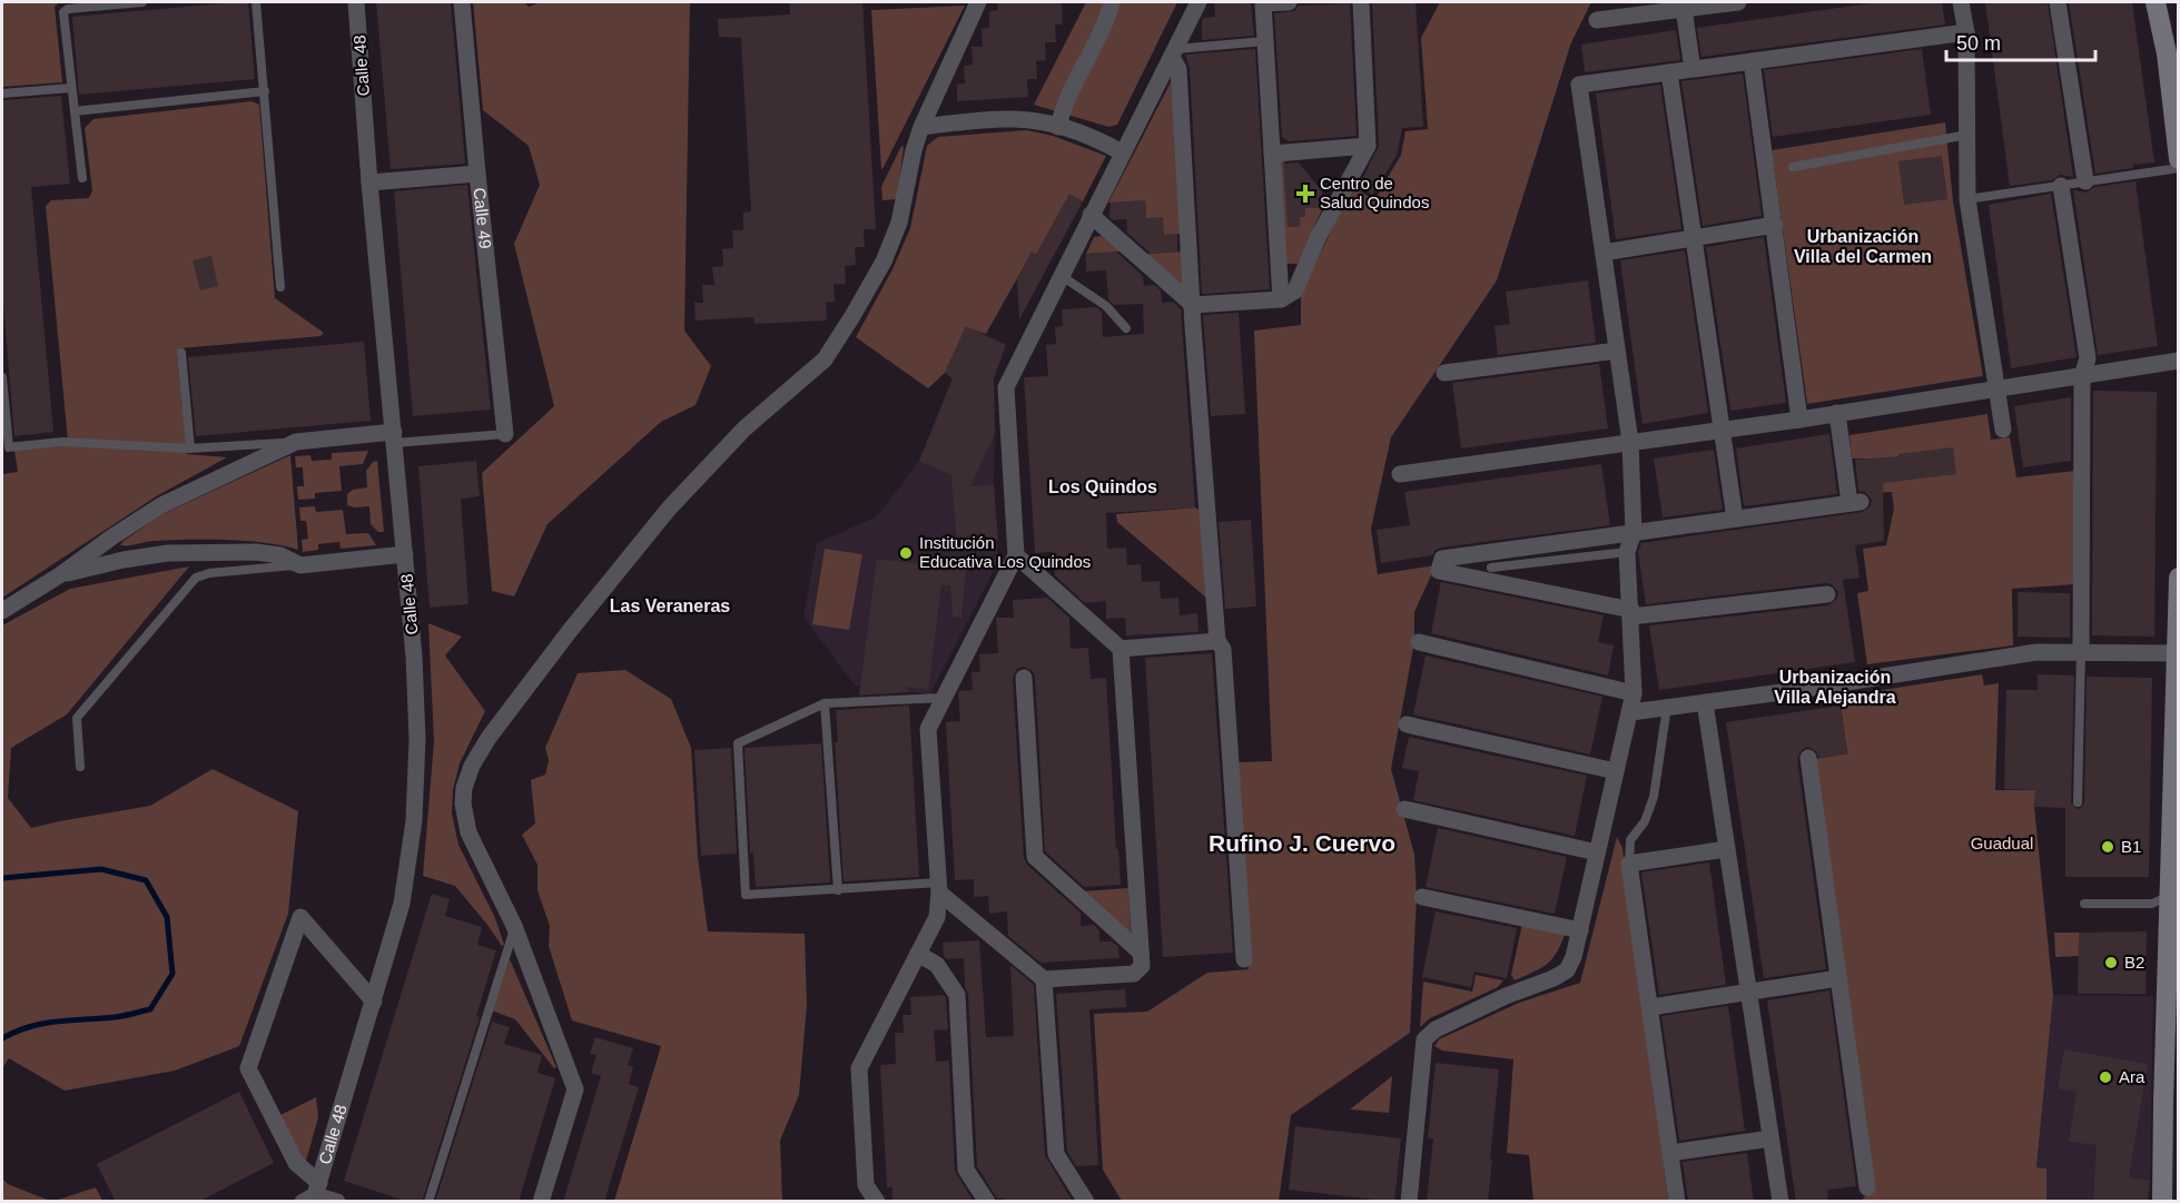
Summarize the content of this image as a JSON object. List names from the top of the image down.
{
  "streets": {
    "street": ["Calle 48", "Calle 49"]
  },
  "districts": [
    "Urbanización Villa del Carmen",
    "Los Quindos",
    "Las Veraneras",
    "Urbanización Villa Alejandra",
    "Rufino J. Cuervo"
  ],
  "parks": ["Guadual"],
  "places": {
    "health": ["Centro de Salud Quindos"],
    "other": [
      "Institución Educativa Los Quindos",
      "B1",
      "B2",
      "Ara"
    ]
  },
  "scale_bar": "50 m"
}
